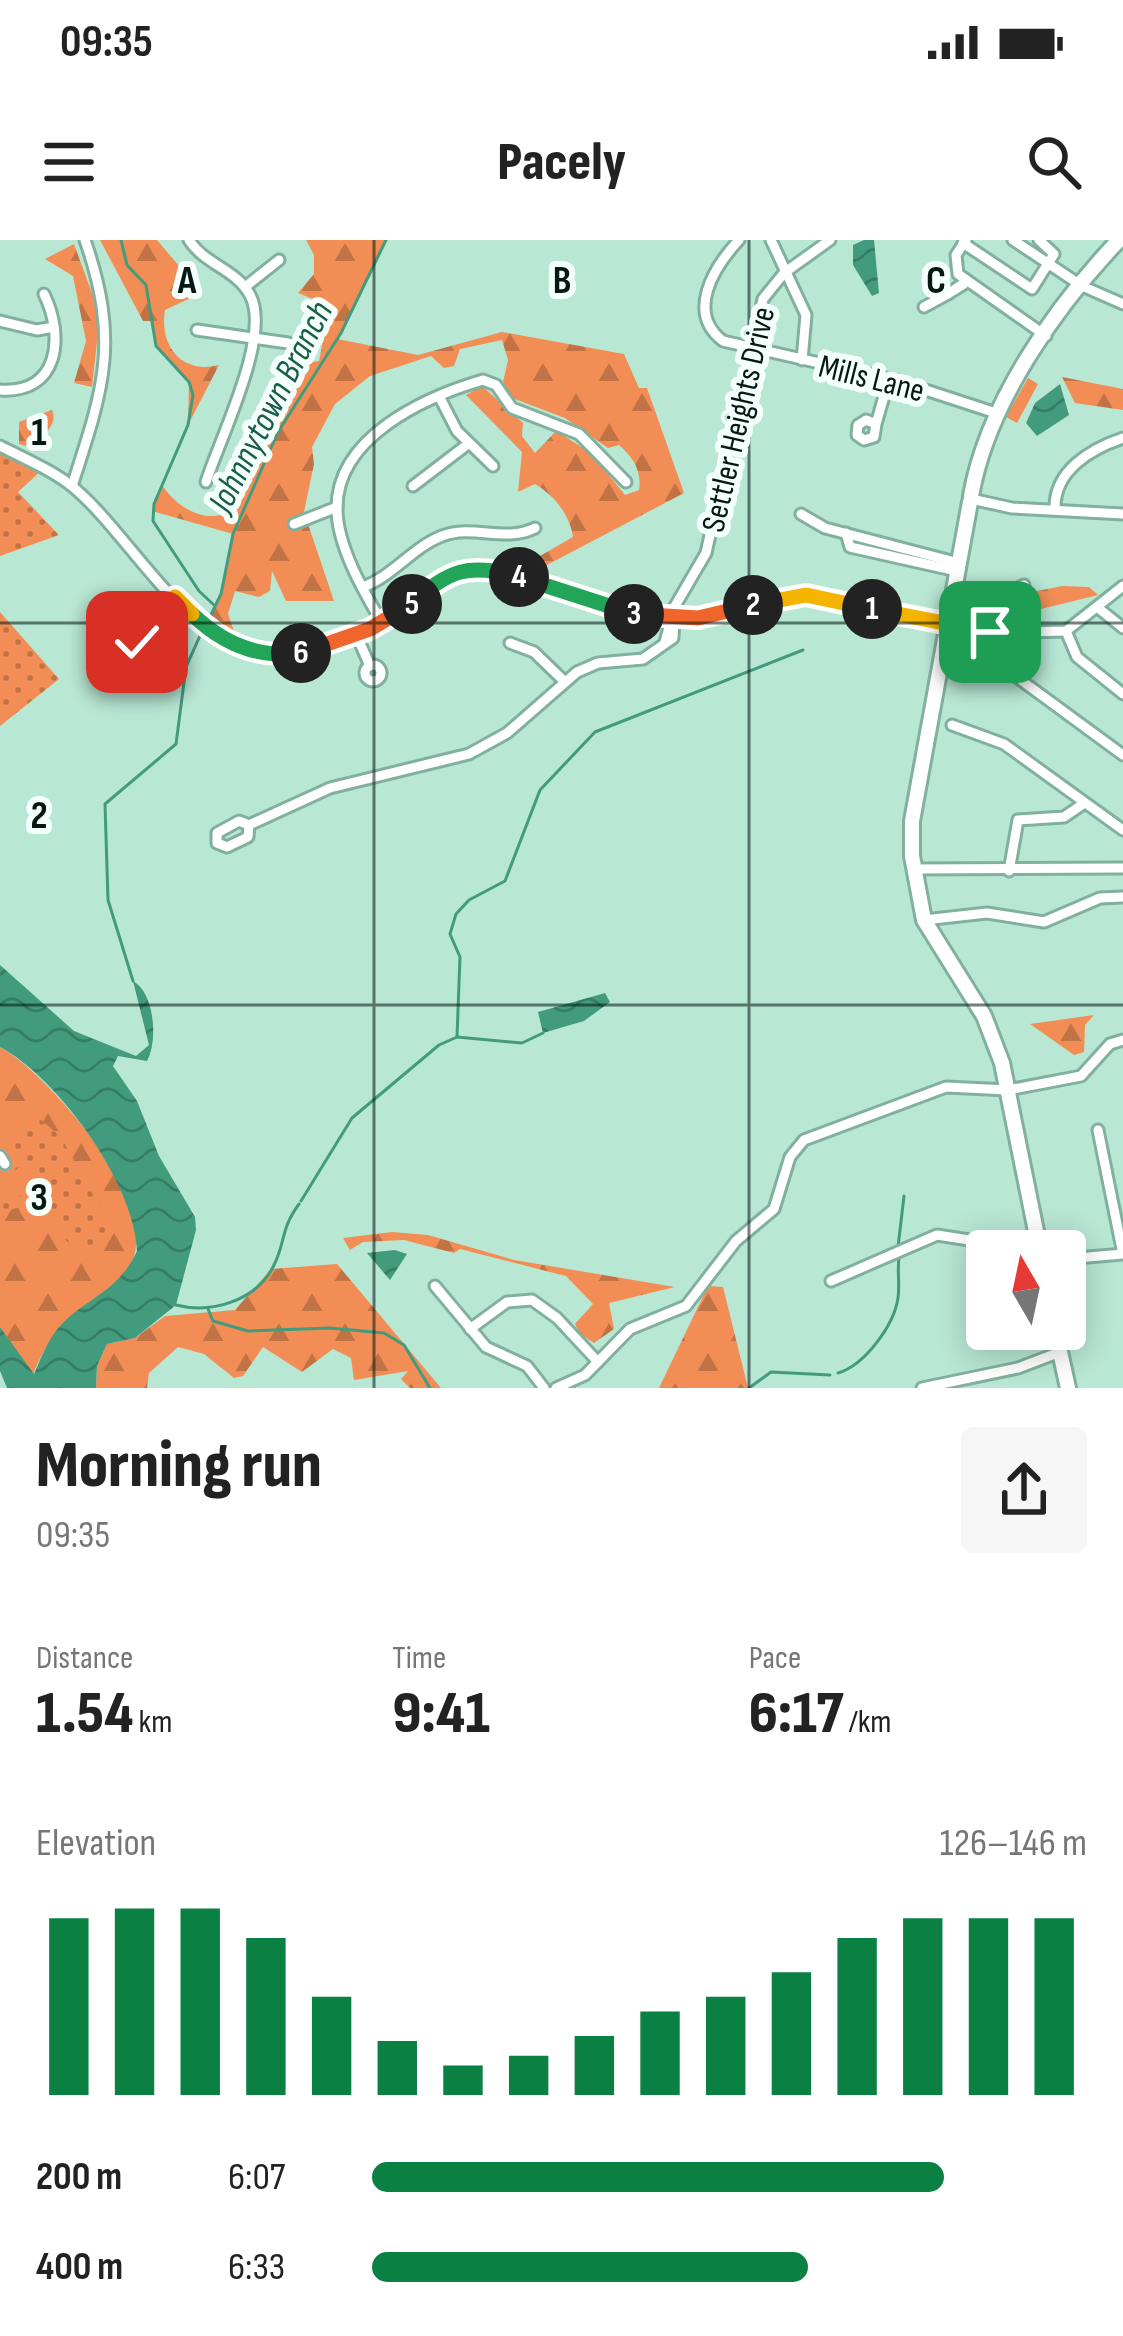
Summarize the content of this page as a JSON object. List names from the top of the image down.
{
  "streets": {
    "street": ["Mills Lane", "Settler Heights Drive"]
  },
  "crossings": [
    ["Mills Lane", "Settler Heights Drive"]
  ],
  "water": ["Johnnytown Branch"],
  "north": "top",
  "page": {
    "status": "09:35",
    "header": "Pacely",
    "pins": [
      "4",
      "5",
      "2",
      "1",
      "3",
      "6"
    ],
    "heading": ["Morning run", "09:35"],
    "stats": [
      ["Distance", "1.54 km"],
      ["Time", "9:41"],
      ["Pace", "6:17 /km"]
    ],
    "chart": ["Elevation", "126–146 m"],
    "list": [
      {
        "name": "200 m",
        "note": "6:07"
      },
      {
        "name": "400 m",
        "note": "6:33"
      }
    ]
  },
  "grid": {
    "columns": ["A", "B", "C"],
    "rows": ["1", "2", "3"]
  }
}
